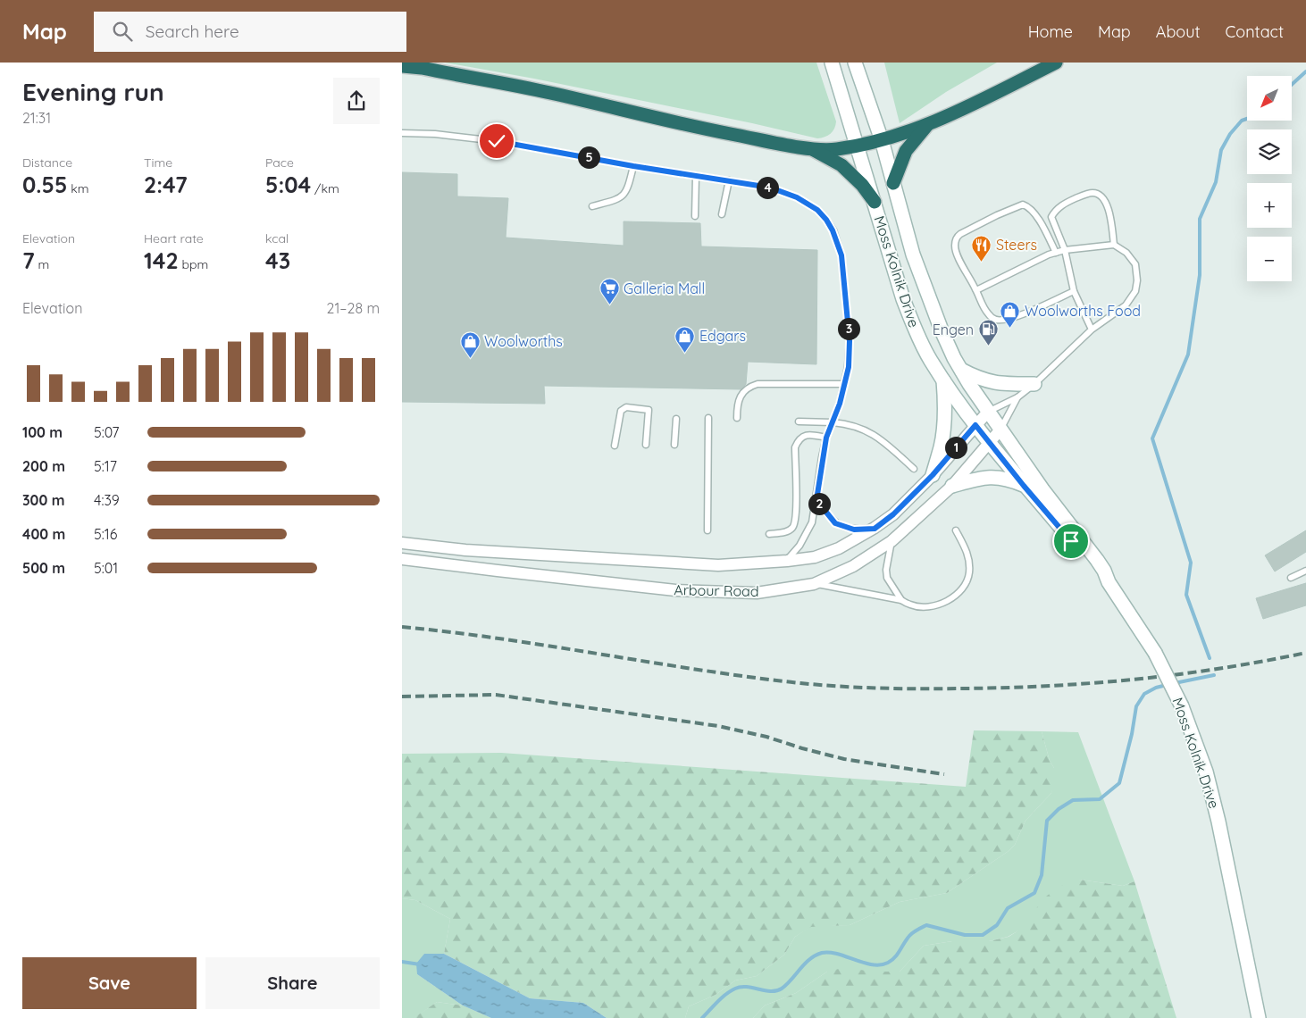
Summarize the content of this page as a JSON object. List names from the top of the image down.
{
  "streets": {
    "main road": ["Moss Kolnik Drive"],
    "street": ["Arbour Road"]
  },
  "crossings": [
    ["Moss Kolnik Drive", "Arbour Road"]
  ],
  "places": {
    "restaurant": ["Steers"],
    "supermarket": ["Galleria Mall"],
    "shop": ["Woolworths Food", "Edgars", "Woolworths"],
    "fuel station": ["Engen"]
  },
  "north": "bottom left",
  "page": {
    "header": "Map",
    "search": "Search here",
    "nav": [
      "Home",
      "Map",
      "About",
      "Contact"
    ],
    "heading": ["Evening run", "21:31"],
    "map_buttons": ["+", "−"],
    "stats": [
      ["Distance", "0.55 km"],
      ["Time", "2:47"],
      ["Pace", "5:04 /km"],
      ["Elevation", "7 m"],
      ["Heart rate", "142 bpm"],
      ["kcal", "43"]
    ],
    "pins": [
      "5",
      "4",
      "3",
      "1",
      "2"
    ],
    "chart": ["Elevation", "21–28 m"],
    "list": [
      {
        "name": "100 m",
        "note": "5:07"
      },
      {
        "name": "200 m",
        "note": "5:17"
      },
      {
        "name": "300 m",
        "note": "4:39"
      },
      {
        "name": "400 m",
        "note": "5:16"
      },
      {
        "name": "500 m",
        "note": "5:01"
      }
    ],
    "buttons": ["Save", "Share"]
  }
}
